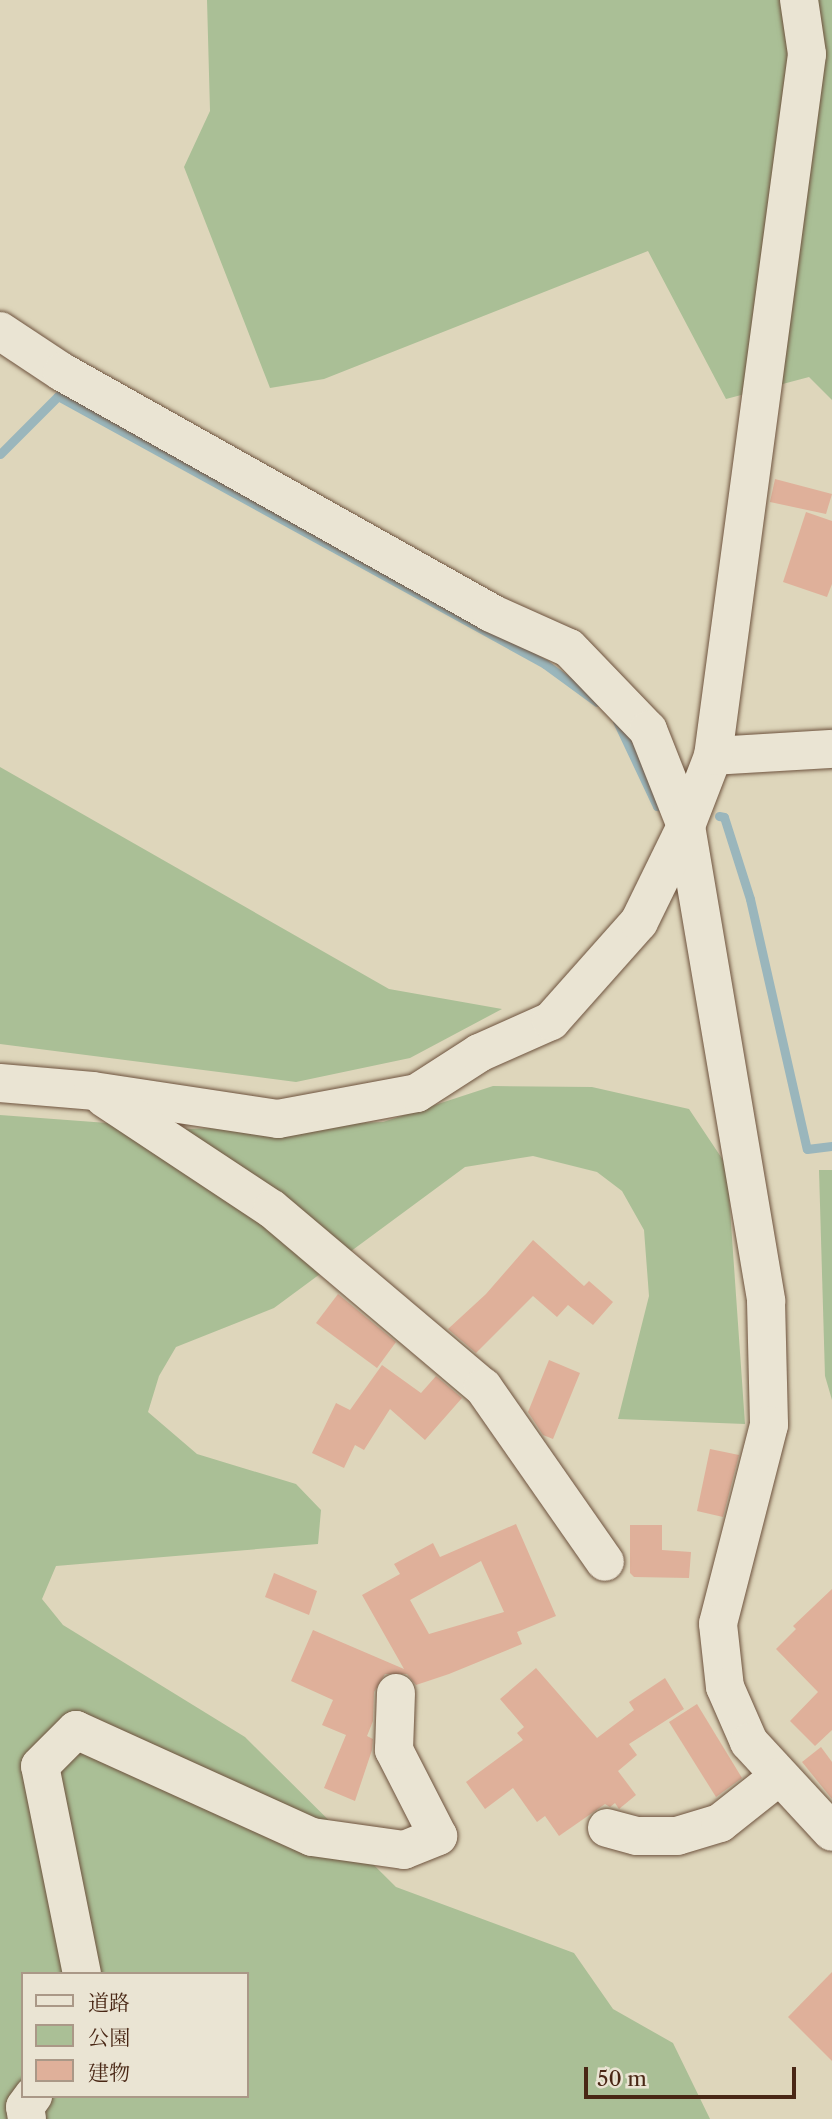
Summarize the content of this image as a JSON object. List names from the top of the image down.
{
  "legend": ["道路", "公園", "建物"],
  "scale_bar": "50 m"
}
